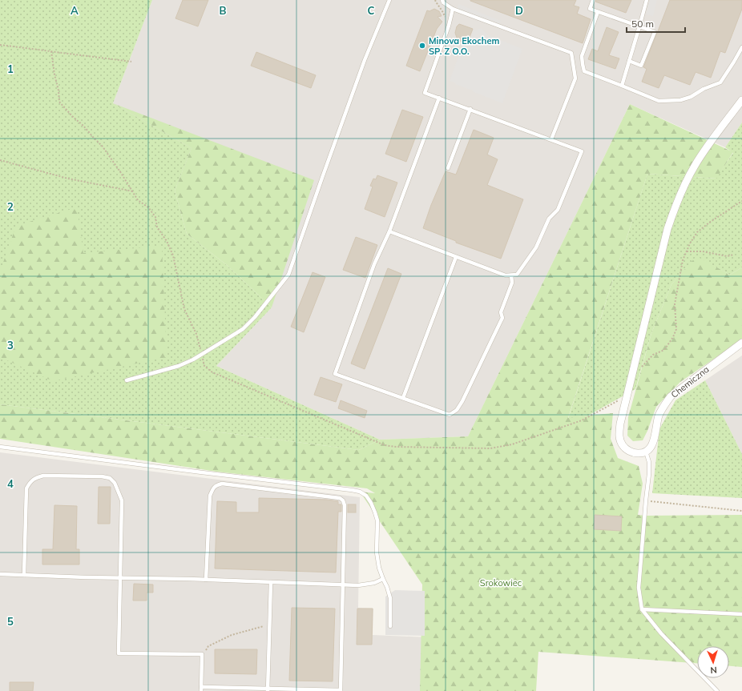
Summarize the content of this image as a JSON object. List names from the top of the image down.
{
  "streets": {
    "street": ["Chemiczna"]
  },
  "parks": ["Srokowiec"],
  "places": ["Minova Ekochem SP. Z O.O."],
  "scale_bar": "50 m",
  "north": "bottom",
  "grid": {
    "columns": [
      "A",
      "B",
      "C",
      "D"
    ],
    "rows": [
      "1",
      "2",
      "3",
      "4",
      "5"
    ]
  }
}
